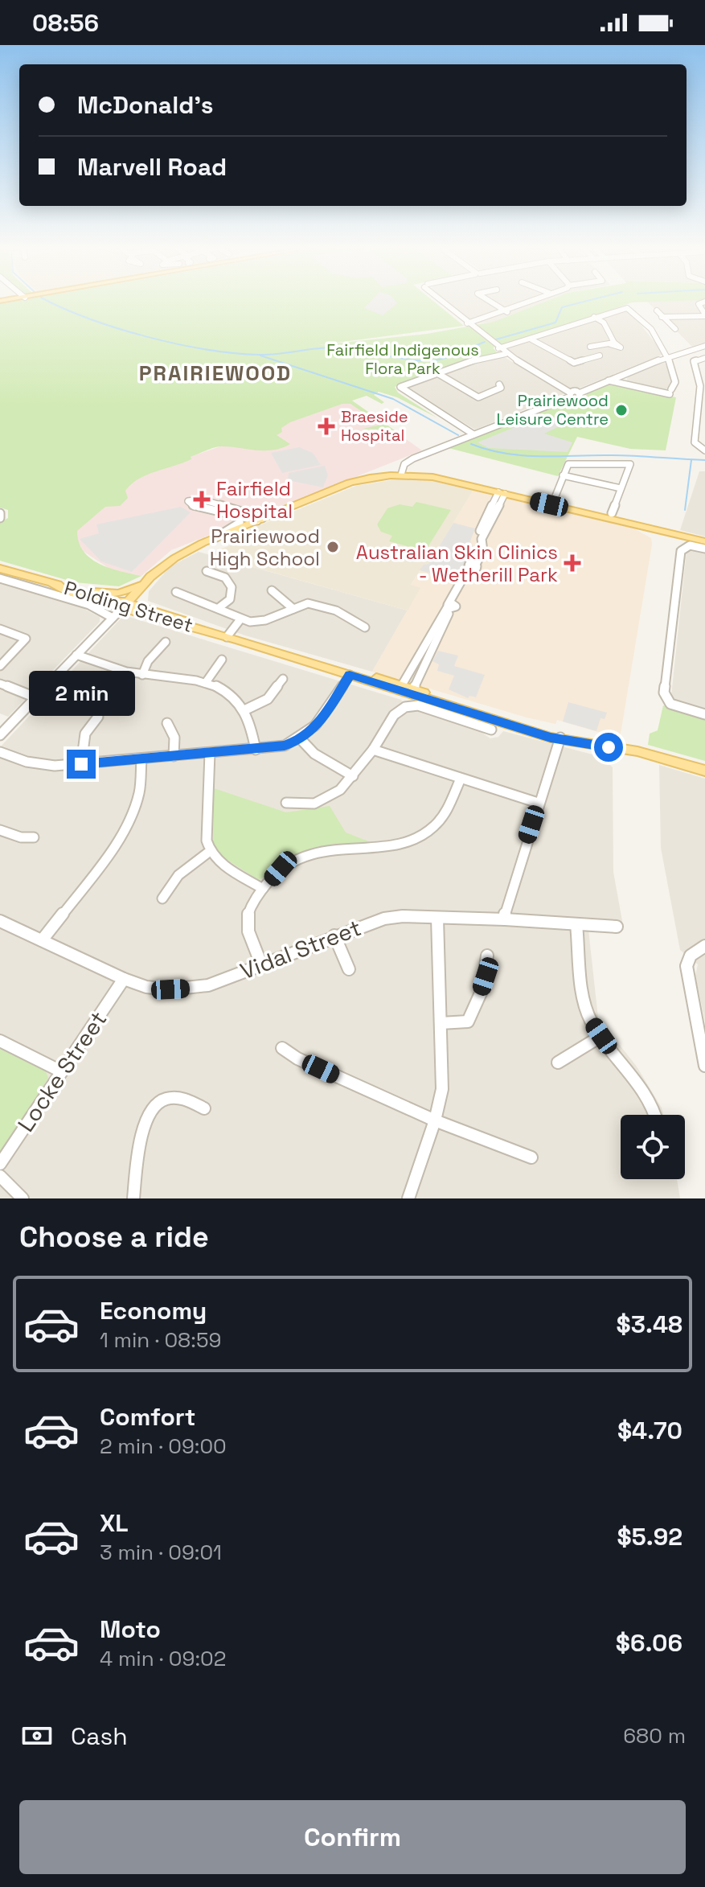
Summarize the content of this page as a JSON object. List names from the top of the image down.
{
  "streets": {
    "main road": ["Polding Street"],
    "street": ["Vidal Street", "Locke Street"]
  },
  "crossings": [
    ["Vidal Street", "Locke Street"]
  ],
  "districts": ["PRAIRIEWOOD"],
  "parks": ["Fairfield Indigenous Flora Park"],
  "places": {
    "other": ["Prairiewood Leisure Centre", "Prairiewood High School"],
    "health": ["Braeside Hospital", "Fairfield Hospital", "Australian Skin Clinics - Wetherill Park"]
  },
  "page": {
    "status": "08:56",
    "banner": ["McDonald's", "Marvell Road"],
    "bubble": "2 min",
    "heading": "Choose a ride",
    "list": [
      {
        "name": "Economy",
        "note": "1 min · 08:59",
        "value": "$3.48"
      },
      {
        "name": "Comfort",
        "note": "2 min · 09:00",
        "value": "$4.70"
      },
      {
        "name": "XL",
        "note": "3 min · 09:01",
        "value": "$5.92"
      },
      {
        "name": "Moto",
        "note": "4 min · 09:02",
        "value": "$6.06"
      }
    ],
    "pay": ["Cash", "680 m"],
    "buttons": "Confirm"
  }
}
